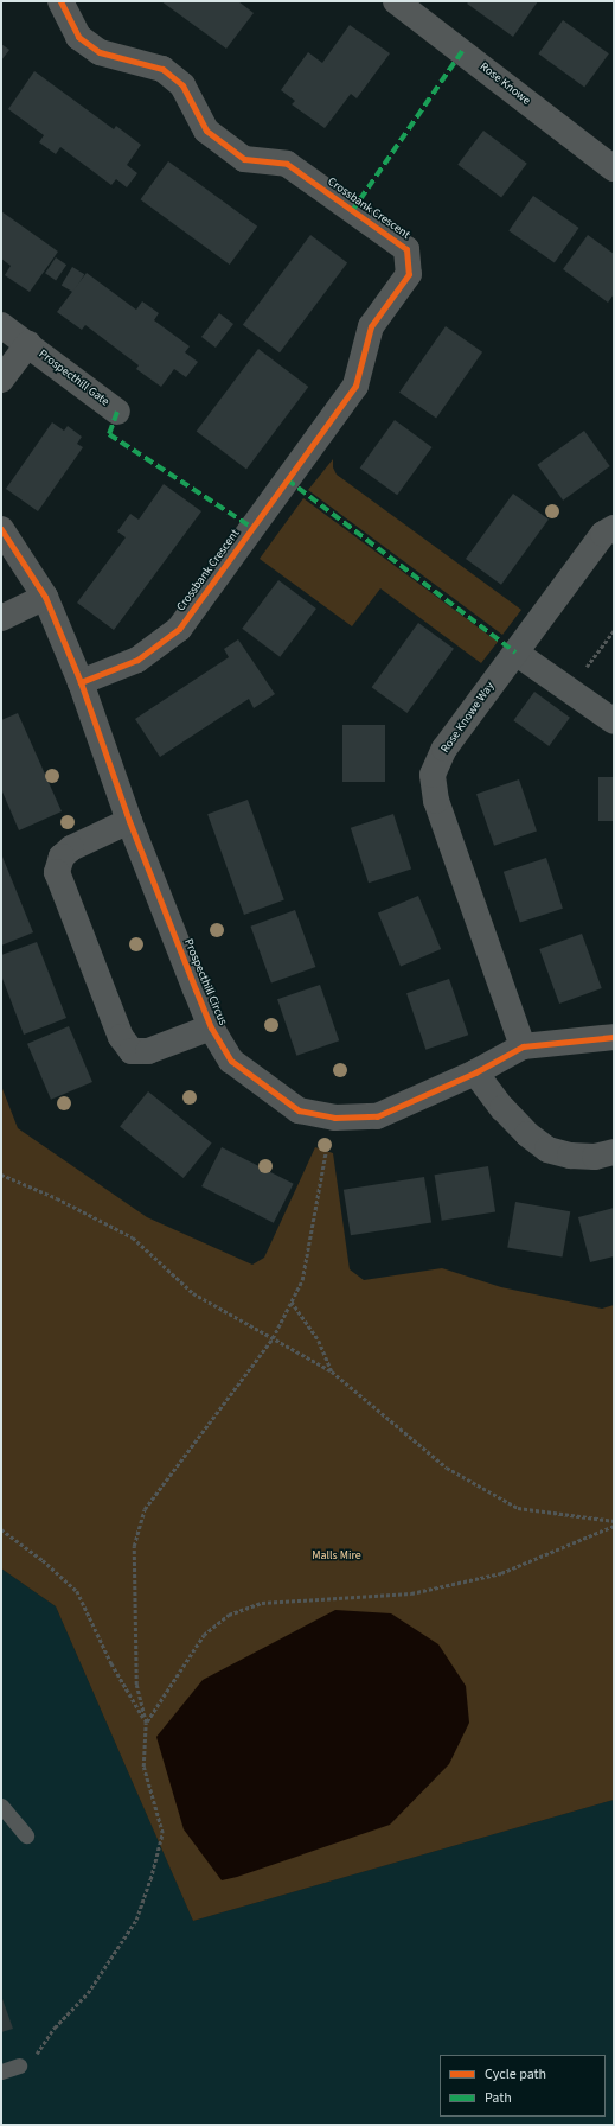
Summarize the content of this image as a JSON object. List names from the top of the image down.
{
  "streets": {
    "street": [
      "Rose Knowe",
      "Crossbank Crescent",
      "Prospecthill Gate",
      "Rose Knowe Way",
      "Prospecthill Circus"
    ]
  },
  "crossings": [
    ["Crossbank Crescent", "Prospecthill Circus"],
    ["Rose Knowe Way", "Prospecthill Circus"]
  ],
  "parks": ["Malls Mire"],
  "legend": ["Cycle path", "Path"]
}
